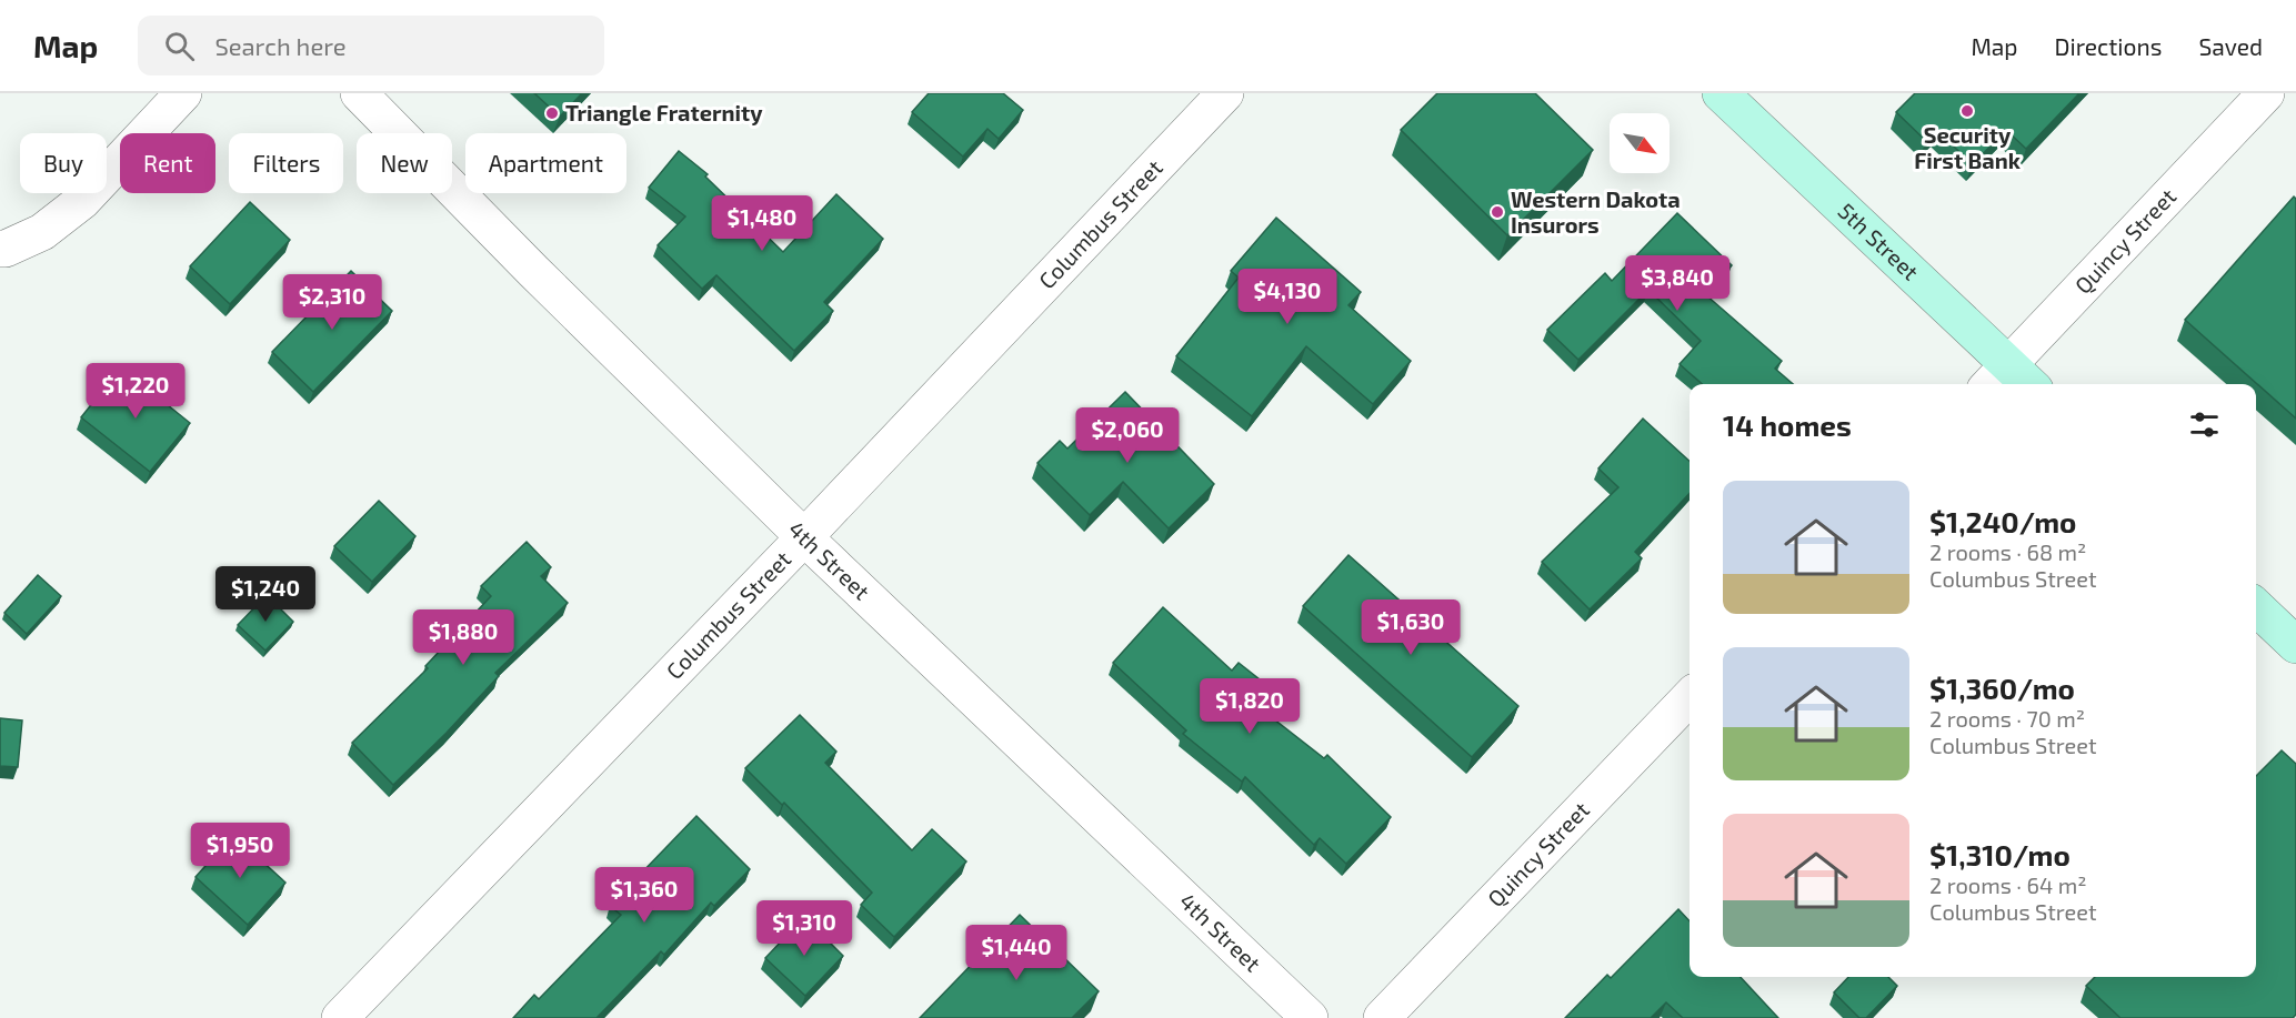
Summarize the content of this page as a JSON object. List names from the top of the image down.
{
  "streets": {
    "main road": ["5th Street"],
    "street": ["Columbus Street", "Quincy Street", "4th Street"]
  },
  "crossings": [
    ["Columbus Street", "4th Street"],
    ["5th Street", "Quincy Street"]
  ],
  "places": ["Security First Bank", "Triangle Fraternity", "Western Dakota Insurors"],
  "north": "bottom right",
  "page": {
    "header": "Map",
    "search": "Search here",
    "nav": ["Map", "Directions", "Saved"],
    "chip": [
      "Buy",
      "Rent",
      "Filters",
      "New",
      "Apartment"
    ],
    "price": [
      "$1,480",
      "$3,840",
      "$4,130",
      "$2,310",
      "$1,220",
      "$2,060",
      "$1,240",
      "$1,630",
      "$1,880",
      "$1,820",
      "$1,950",
      "$1,360",
      "$1,310",
      "$1,440"
    ],
    "heading": "14 homes",
    "list": [
      {
        "name": "$1,240/mo",
        "note": "2 rooms · 68 m² · Columbus Street"
      },
      {
        "name": "$1,360/mo",
        "note": "2 rooms · 70 m² · Columbus Street"
      },
      {
        "name": "$1,310/mo",
        "note": "2 rooms · 64 m² · Columbus Street"
      }
    ]
  }
}
